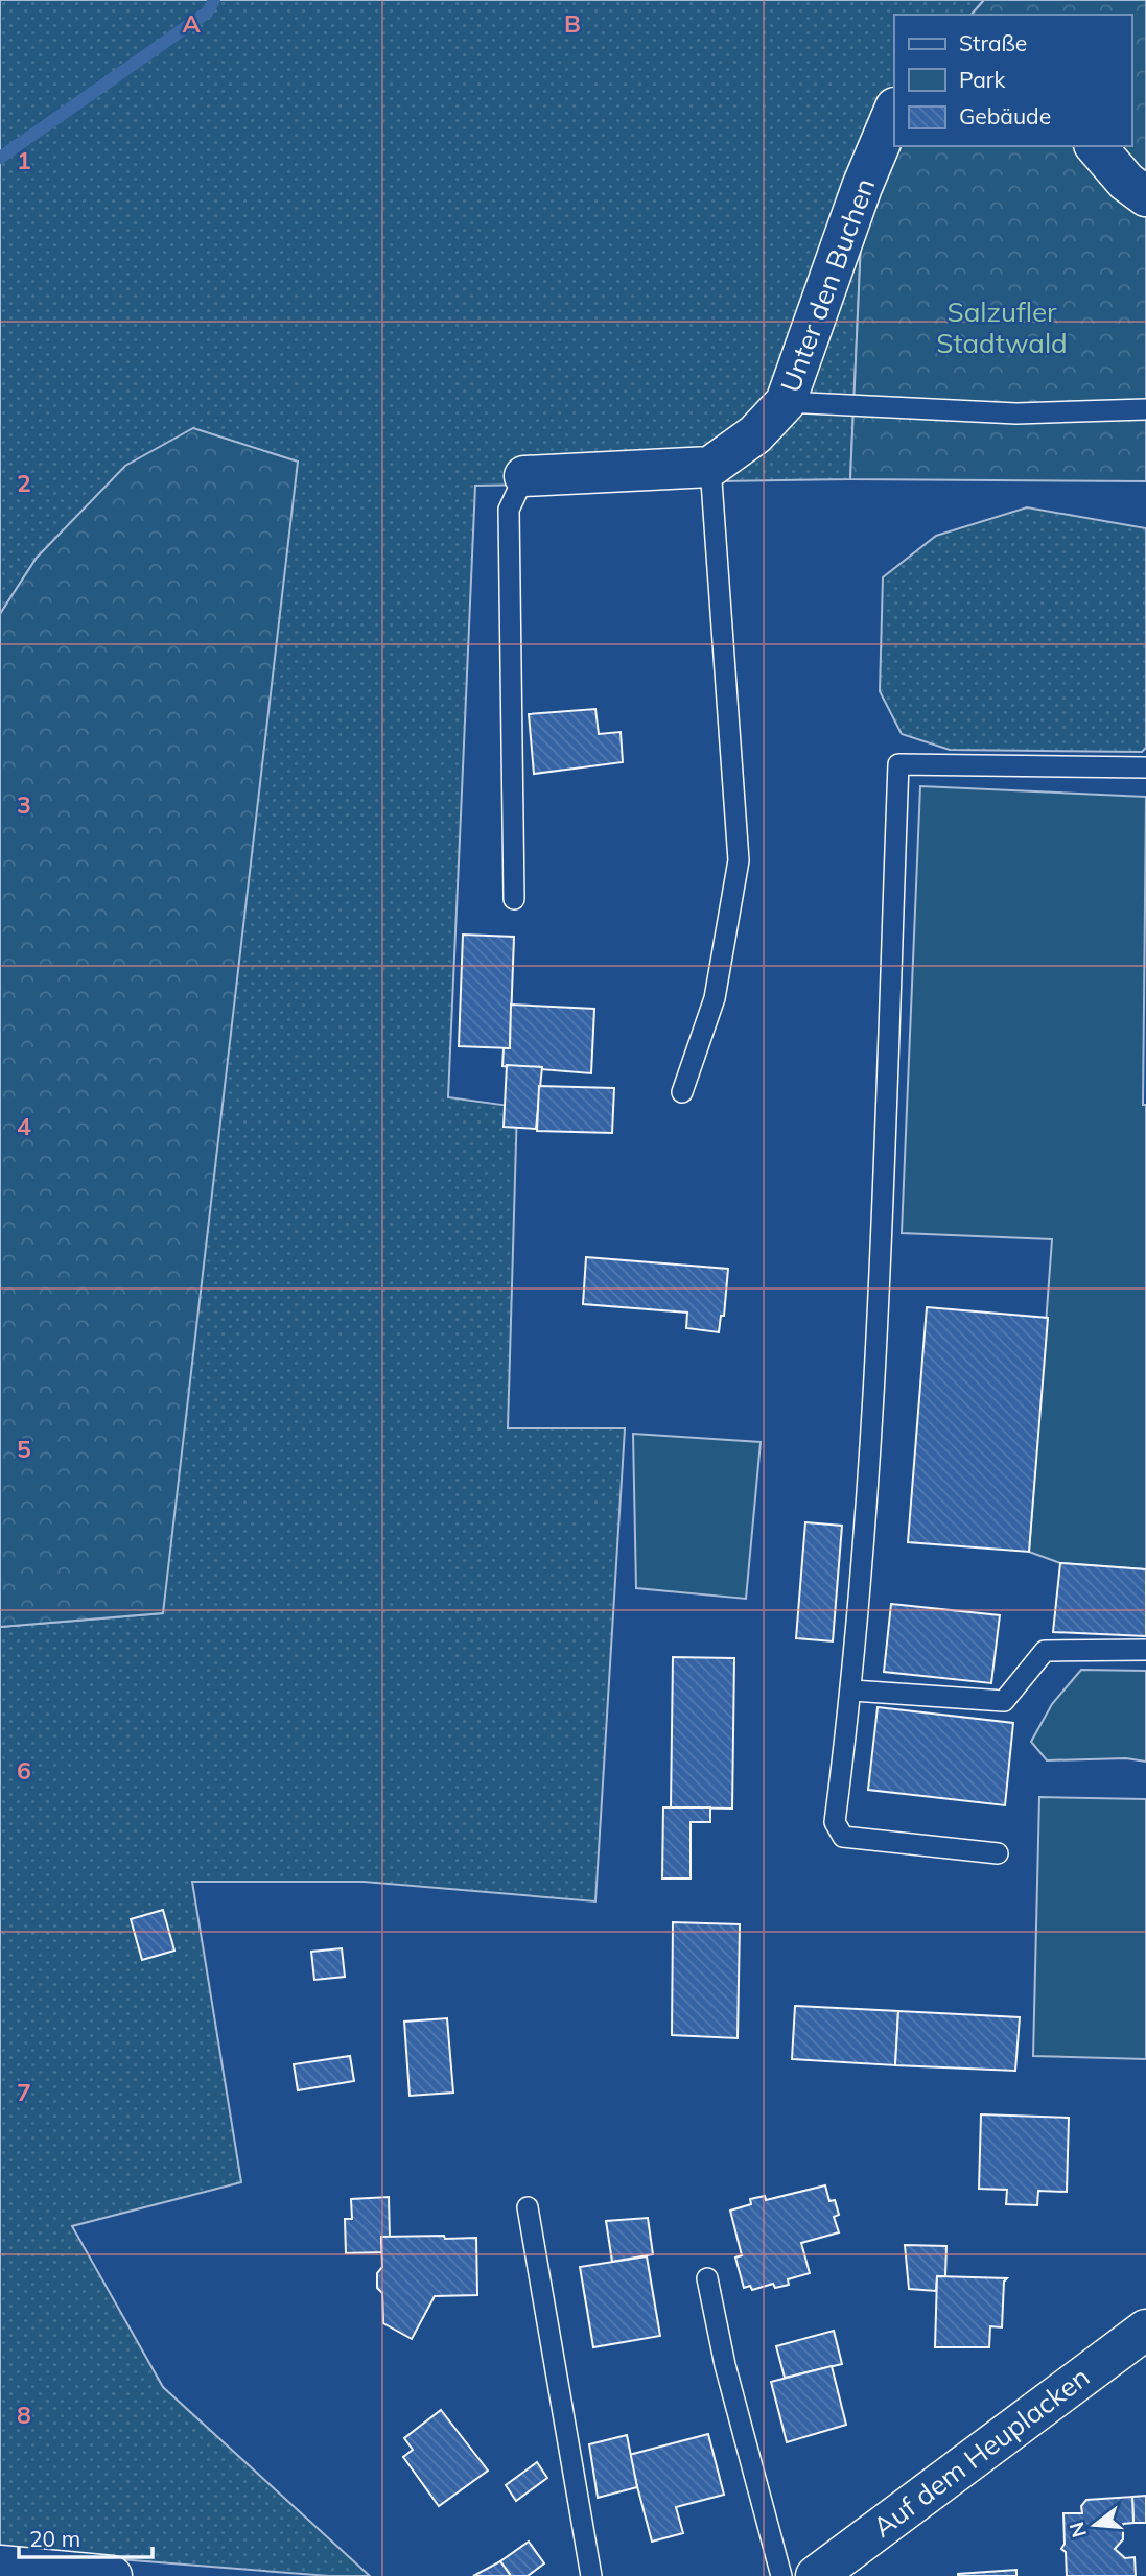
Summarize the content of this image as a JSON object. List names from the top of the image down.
{
  "streets": {
    "street": ["Unter den Buchen", "Auf dem Heuplacken"]
  },
  "parks": ["Salzufler Stadtwald"],
  "legend": ["Straße", "Park", "Gebäude"],
  "scale_bar": "20 m",
  "north": "left",
  "grid": {
    "columns": ["A", "B"],
    "rows": [
      "1",
      "2",
      "3",
      "4",
      "5",
      "6",
      "7",
      "8"
    ]
  }
}
